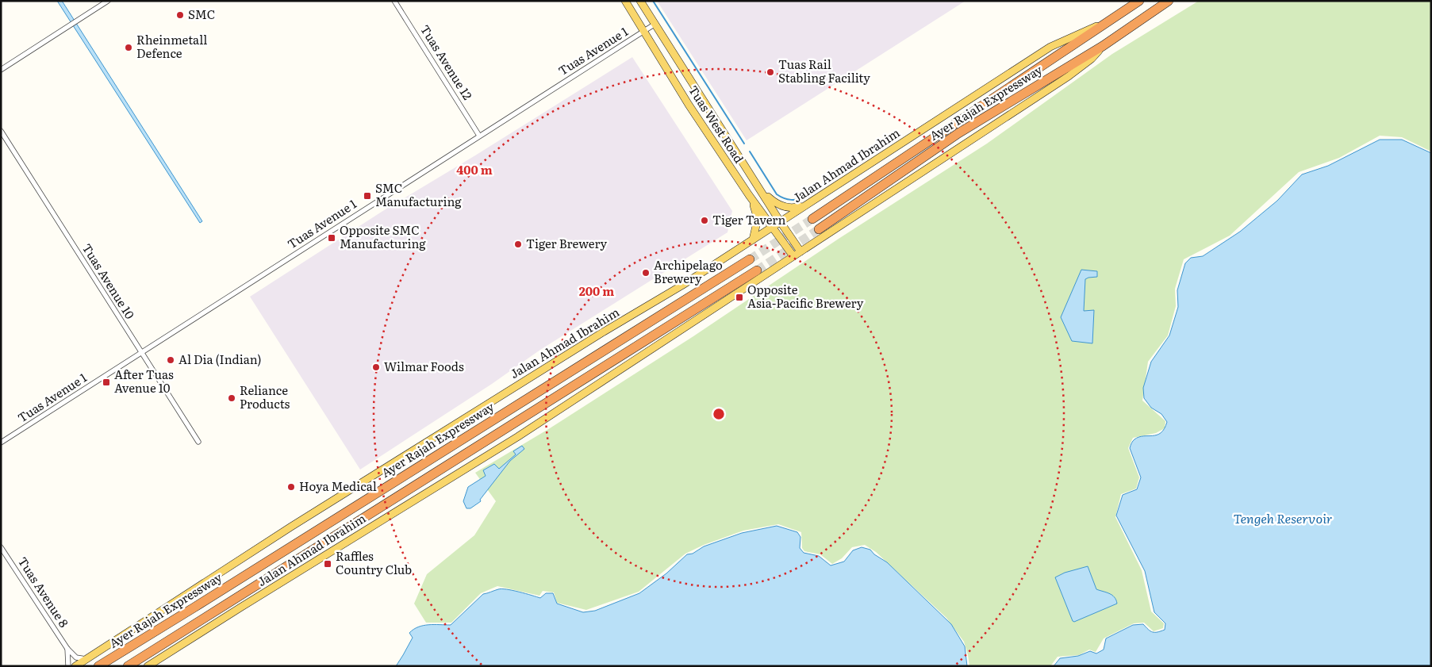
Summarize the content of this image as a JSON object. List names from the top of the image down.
{
  "streets": {
    "highway": ["Ayer Rajah Expressway"],
    "main road": ["Tuas West Road", "Jalan Ahmad Ibrahim"],
    "street": [
      "Tuas Avenue 1",
      "Tuas Avenue 12",
      "Tuas Avenue 10",
      "Tuas Avenue 8"
    ]
  },
  "crossings": [
    ["Tuas Avenue 1", "Tuas Avenue 12"],
    ["Tuas Avenue 1", "Tuas West Road"],
    ["Tuas Avenue 1", "Tuas Avenue 10"],
    ["Ayer Rajah Expressway", "Jalan Ahmad Ibrahim"],
    ["Tuas West Road", "Jalan Ahmad Ibrahim"],
    ["Jalan Ahmad Ibrahim", "Tuas Avenue 8"]
  ],
  "water": ["Tengeh Reservoir"],
  "places": {
    "other": [
      "SMC",
      "Rheinmetall Defence",
      "Tuas Rail Stabling Facility",
      "Tiger Tavern",
      "Tiger Brewery",
      "Archipelago Brewery",
      "Al Dia (Indian)",
      "Wilmar Foods",
      "Reliance Products",
      "Hoya Medical"
    ],
    "transit": [
      "SMC Manufacturing",
      "Opposite SMC Manufacturing",
      "Opposite Asia-Pacific Brewery",
      "After Tuas Avenue 10",
      "Raffles Country Club"
    ]
  },
  "rings": ["400 m", "200 m"]
}
